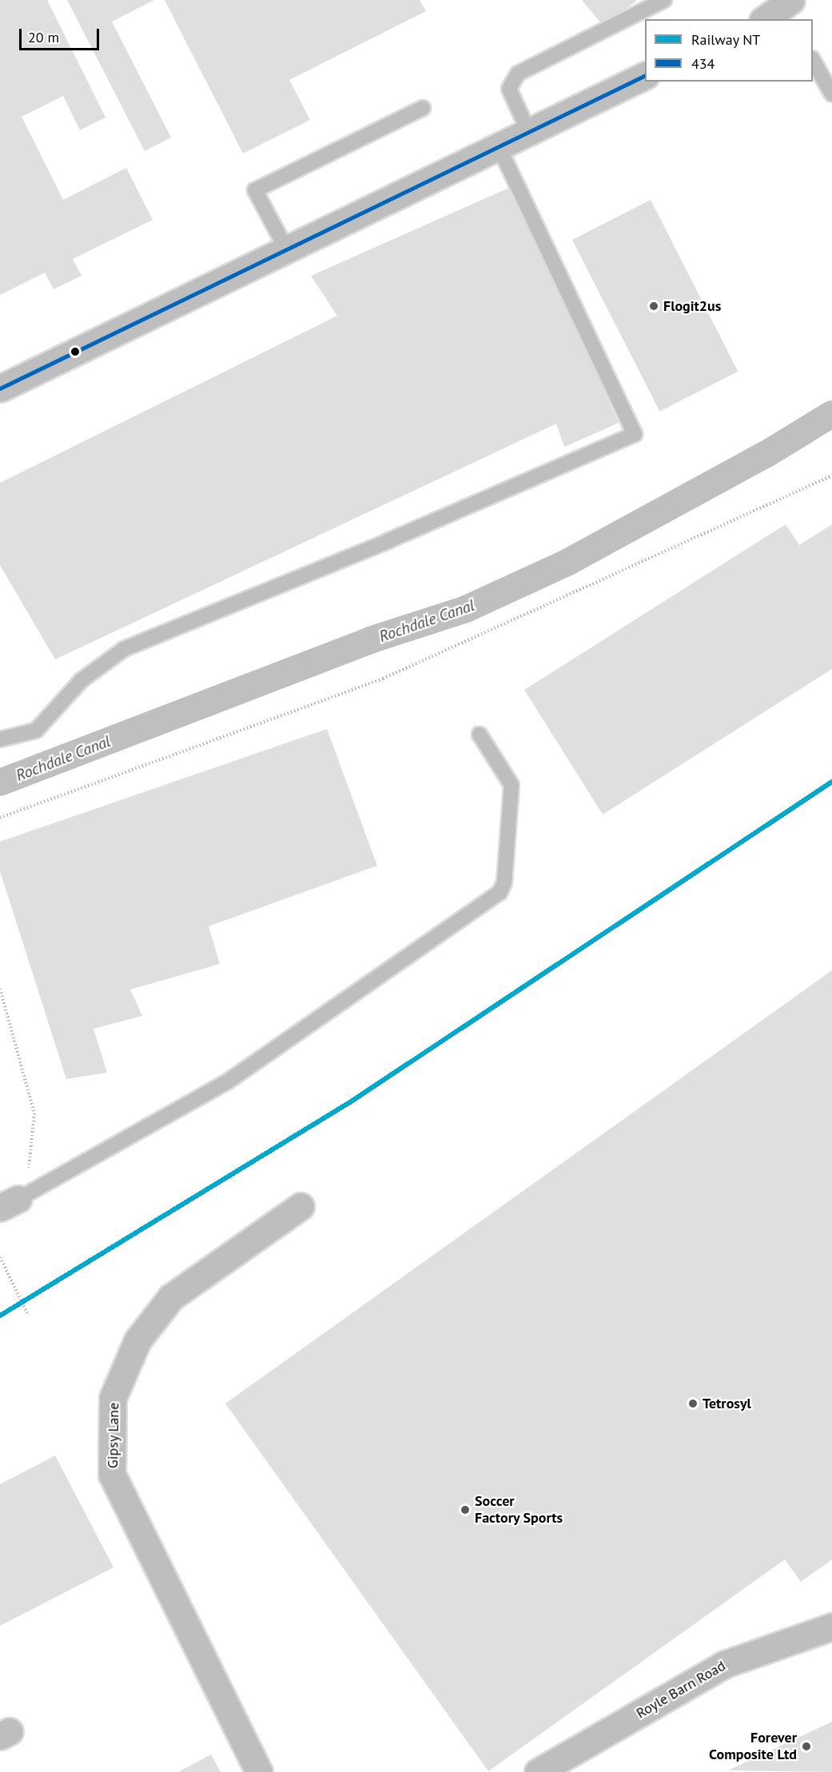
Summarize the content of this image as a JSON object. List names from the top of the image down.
{
  "streets": {
    "street": ["Gipsy Lane", "Royle Barn Road"]
  },
  "water": ["Rochdale Canal"],
  "places": [
    "Flogit2us",
    "Tetrosyl",
    "Soccer Factory Sports",
    "Forever Composite Ltd"
  ],
  "lines": ["transit line 434", "rail line NT"],
  "legend": ["Railway NT", "434"],
  "scale_bar": "20 m"
}
